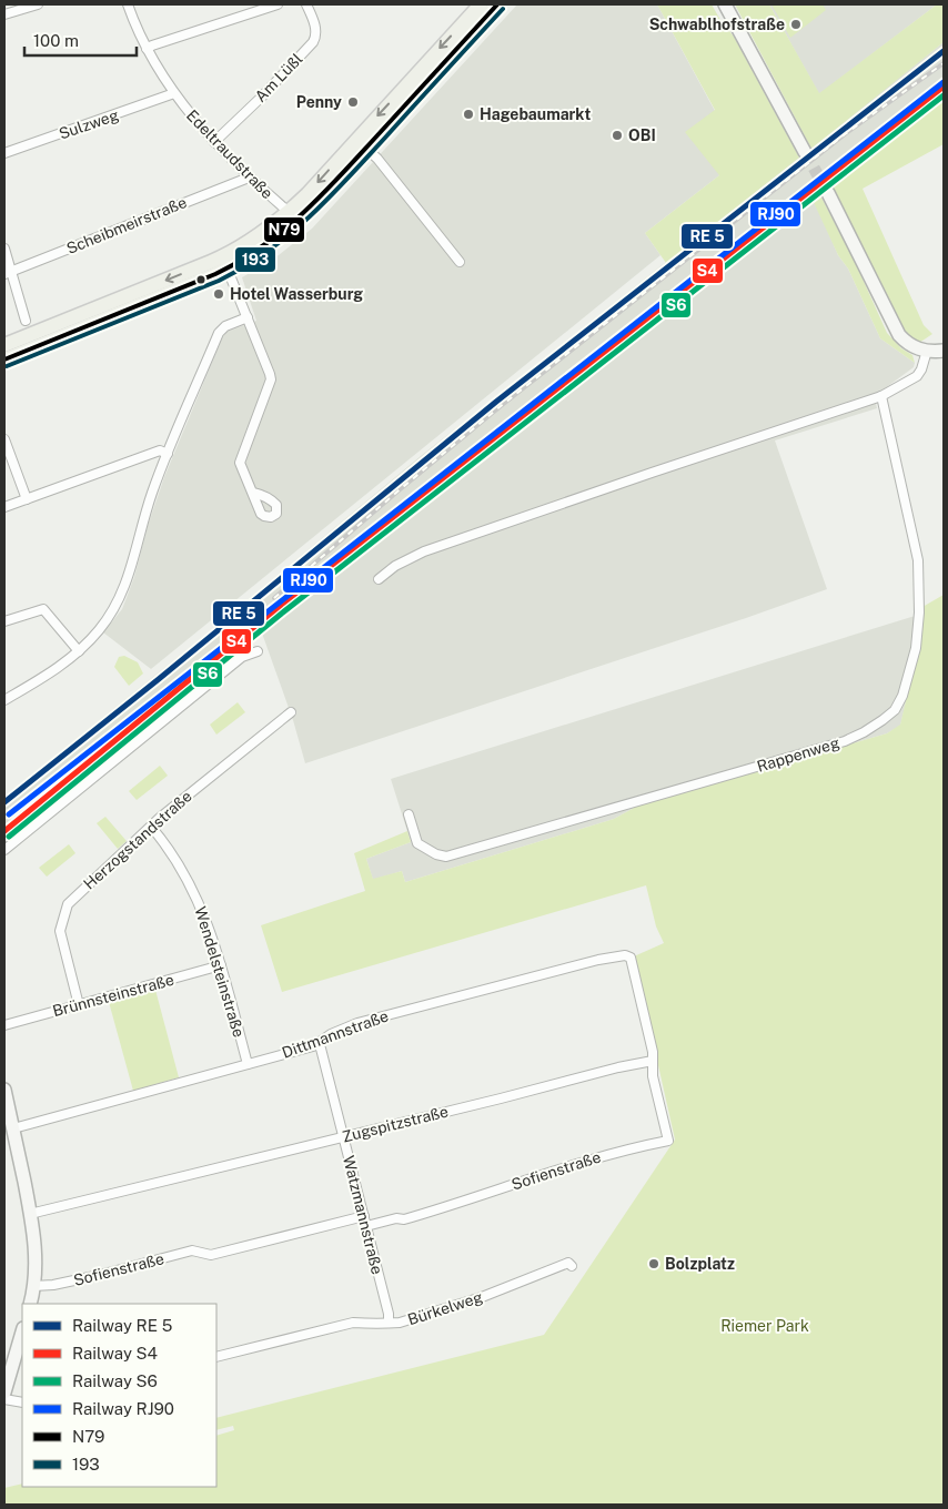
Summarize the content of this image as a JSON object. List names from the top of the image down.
{
  "streets": {
    "street": [
      "Am Lüßl",
      "Sulzweg",
      "Edeltraudstraße",
      "Scheibmeirstraße",
      "Rappenweg",
      "Herzogstandstraße",
      "Wendelsteinstraße",
      "Brünnsteinstraße",
      "Dittmannstraße",
      "Zugspitzstraße",
      "Sofienstraße",
      "Watzmannstraße",
      "Bürkelweg"
    ]
  },
  "crossings": [
    ["Am Lüßl", "Edeltraudstraße"],
    ["Sulzweg", "Edeltraudstraße"],
    ["Edeltraudstraße", "Scheibmeirstraße"],
    ["Herzogstandstraße", "Wendelsteinstraße"],
    ["Herzogstandstraße", "Brünnsteinstraße"],
    ["Wendelsteinstraße", "Brünnsteinstraße"],
    ["Wendelsteinstraße", "Dittmannstraße"],
    ["Dittmannstraße", "Zugspitzstraße"],
    ["Dittmannstraße", "Sofienstraße"],
    ["Dittmannstraße", "Watzmannstraße"],
    ["Zugspitzstraße", "Sofienstraße"],
    ["Zugspitzstraße", "Watzmannstraße"],
    ["Sofienstraße", "Watzmannstraße"],
    ["Watzmannstraße", "Bürkelweg"]
  ],
  "parks": ["Riemer Park"],
  "places": [
    "Schwablhofstraße",
    "Penny",
    "Hagebaumarkt",
    "OBI",
    "Hotel Wasserburg",
    "Bolzplatz"
  ],
  "lines": [
    "transit line N79",
    "transit line 193",
    "rail line RJ90",
    "rail line S4",
    "rail line S6"
  ],
  "legend": [
    "Railway RE 5",
    "Railway S4",
    "Railway S6",
    "Railway RJ90",
    "N79",
    "193"
  ],
  "scale_bar": "100 m"
}
